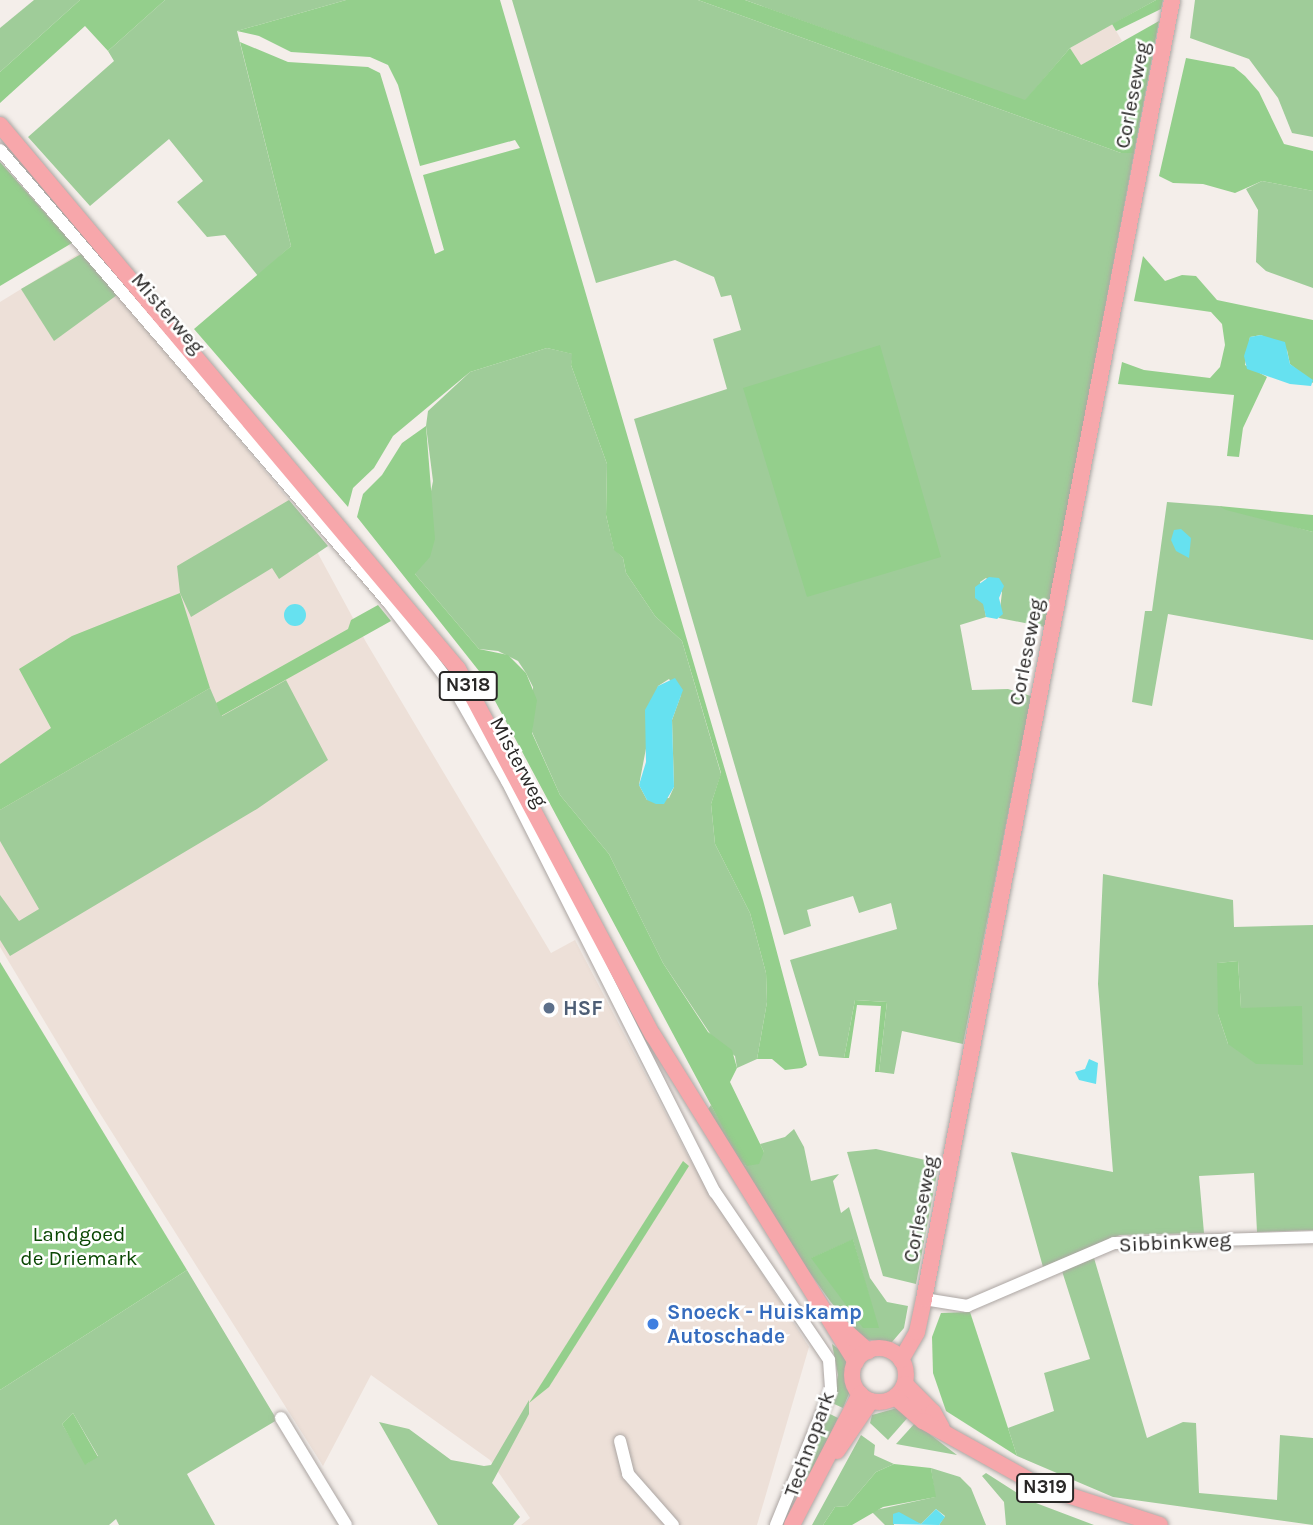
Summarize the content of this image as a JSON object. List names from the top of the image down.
{
  "streets": {
    "main road": [
      "Corleseweg",
      "Misterweg",
      "N318",
      "N319"
    ],
    "street": ["Sibbinkweg", "Technopark"]
  },
  "crossings": [
    ["Corleseweg", "Sibbinkweg"],
    ["Misterweg", "Technopark"]
  ],
  "parks": ["Landgoed de Driemark"],
  "places": ["HSF", "Snoeck - Huiskamp Autoschade"]
}
